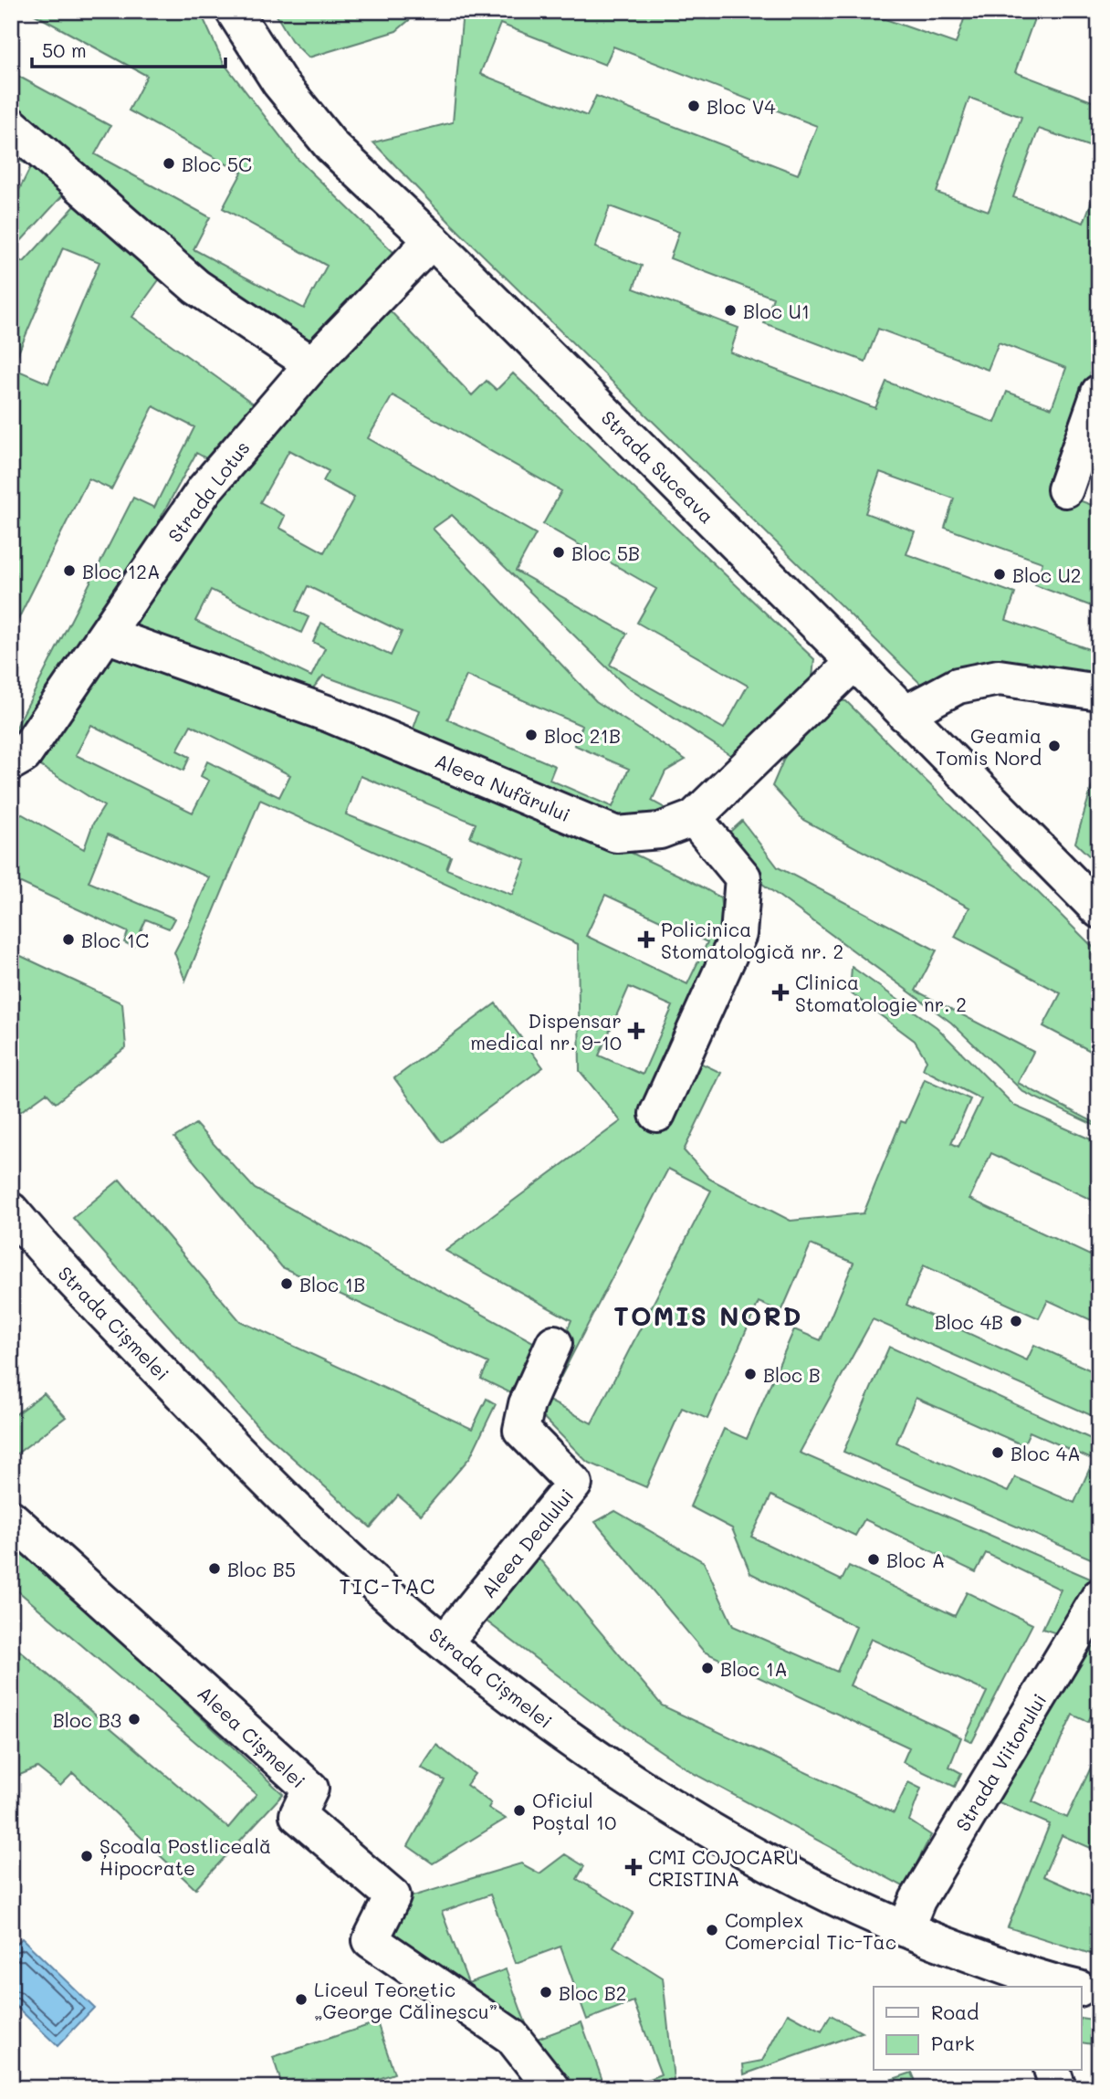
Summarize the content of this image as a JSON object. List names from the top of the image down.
{
  "streets": {
    "street": [
      "Strada Suceava",
      "Strada Lotus",
      "Aleea Nufărului",
      "Strada Cișmelei",
      "Aleea Dealului",
      "Aleea Cișmelei",
      "Strada Viitorului"
    ]
  },
  "crossings": [
    ["Strada Suceava", "Strada Lotus"],
    ["Strada Suceava", "Aleea Nufărului"],
    ["Strada Lotus", "Aleea Nufărului"],
    ["Strada Cișmelei", "Aleea Dealului"],
    ["Strada Cișmelei", "Strada Viitorului"]
  ],
  "districts": ["TOMIS NORD", "TIC-TAC"],
  "places": {
    "other": [
      "Bloc V4",
      "Bloc 5C",
      "Bloc U1",
      "Bloc 5B",
      "Bloc 12A",
      "Bloc U2",
      "Bloc 21B",
      "Geamia Tomis Nord",
      "Bloc 1C",
      "Bloc 1B",
      "Bloc 4B",
      "Bloc B",
      "Bloc 4A",
      "Bloc A",
      "Bloc B5",
      "Bloc 1A",
      "Bloc B3",
      "Oficiul Poștal 10",
      "Școala Postliceală Hipocrate",
      "Complex Comercial Tic-Tac",
      "Bloc B2",
      "Liceul Teoretic „George Călinescu”"
    ],
    "health": [
      "Policinica Stomatologică nr. 2",
      "Clinica Stomatologie nr. 2",
      "Dispensar medical nr. 9-10",
      "CMI COJOCARU CRISTINA"
    ]
  },
  "legend": ["Road", "Park"],
  "scale_bar": "50 m"
}
